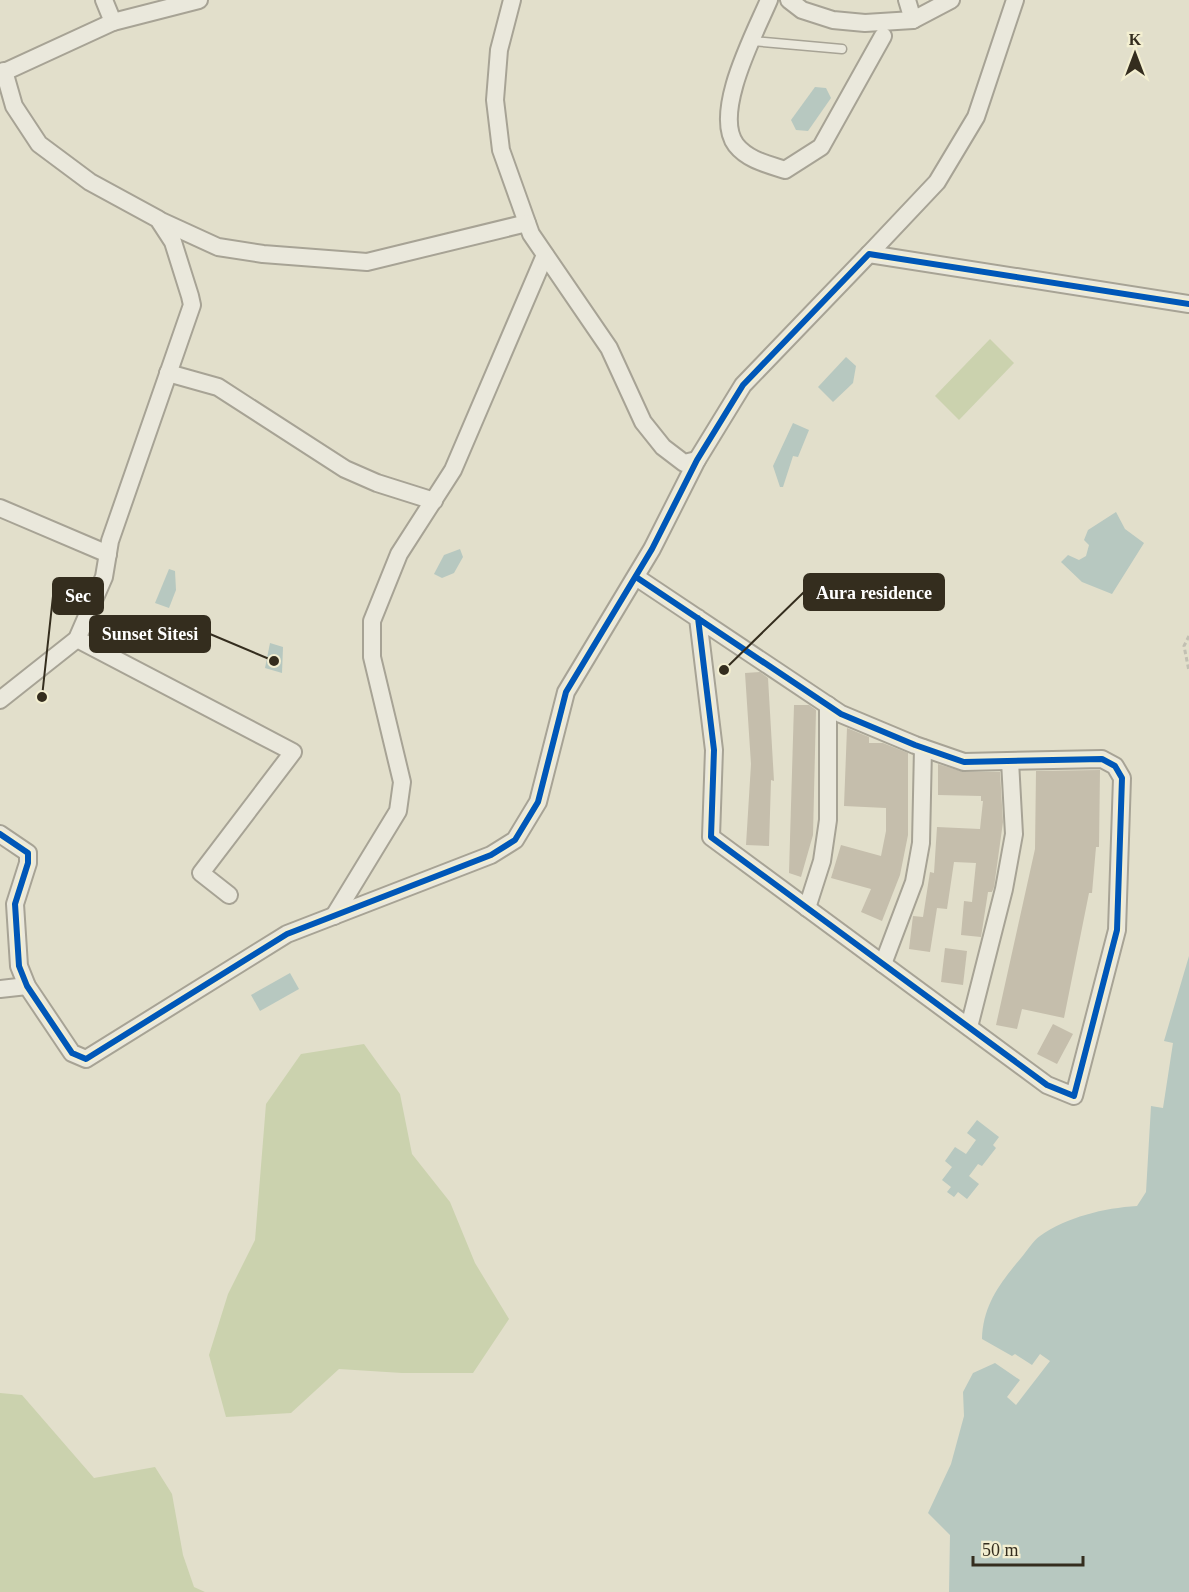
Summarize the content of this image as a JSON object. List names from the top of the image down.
{
  "places": ["Sunset Sitesi", "Aura residence", "Sec"],
  "scale_bar": "50 m",
  "north": "top"
}
